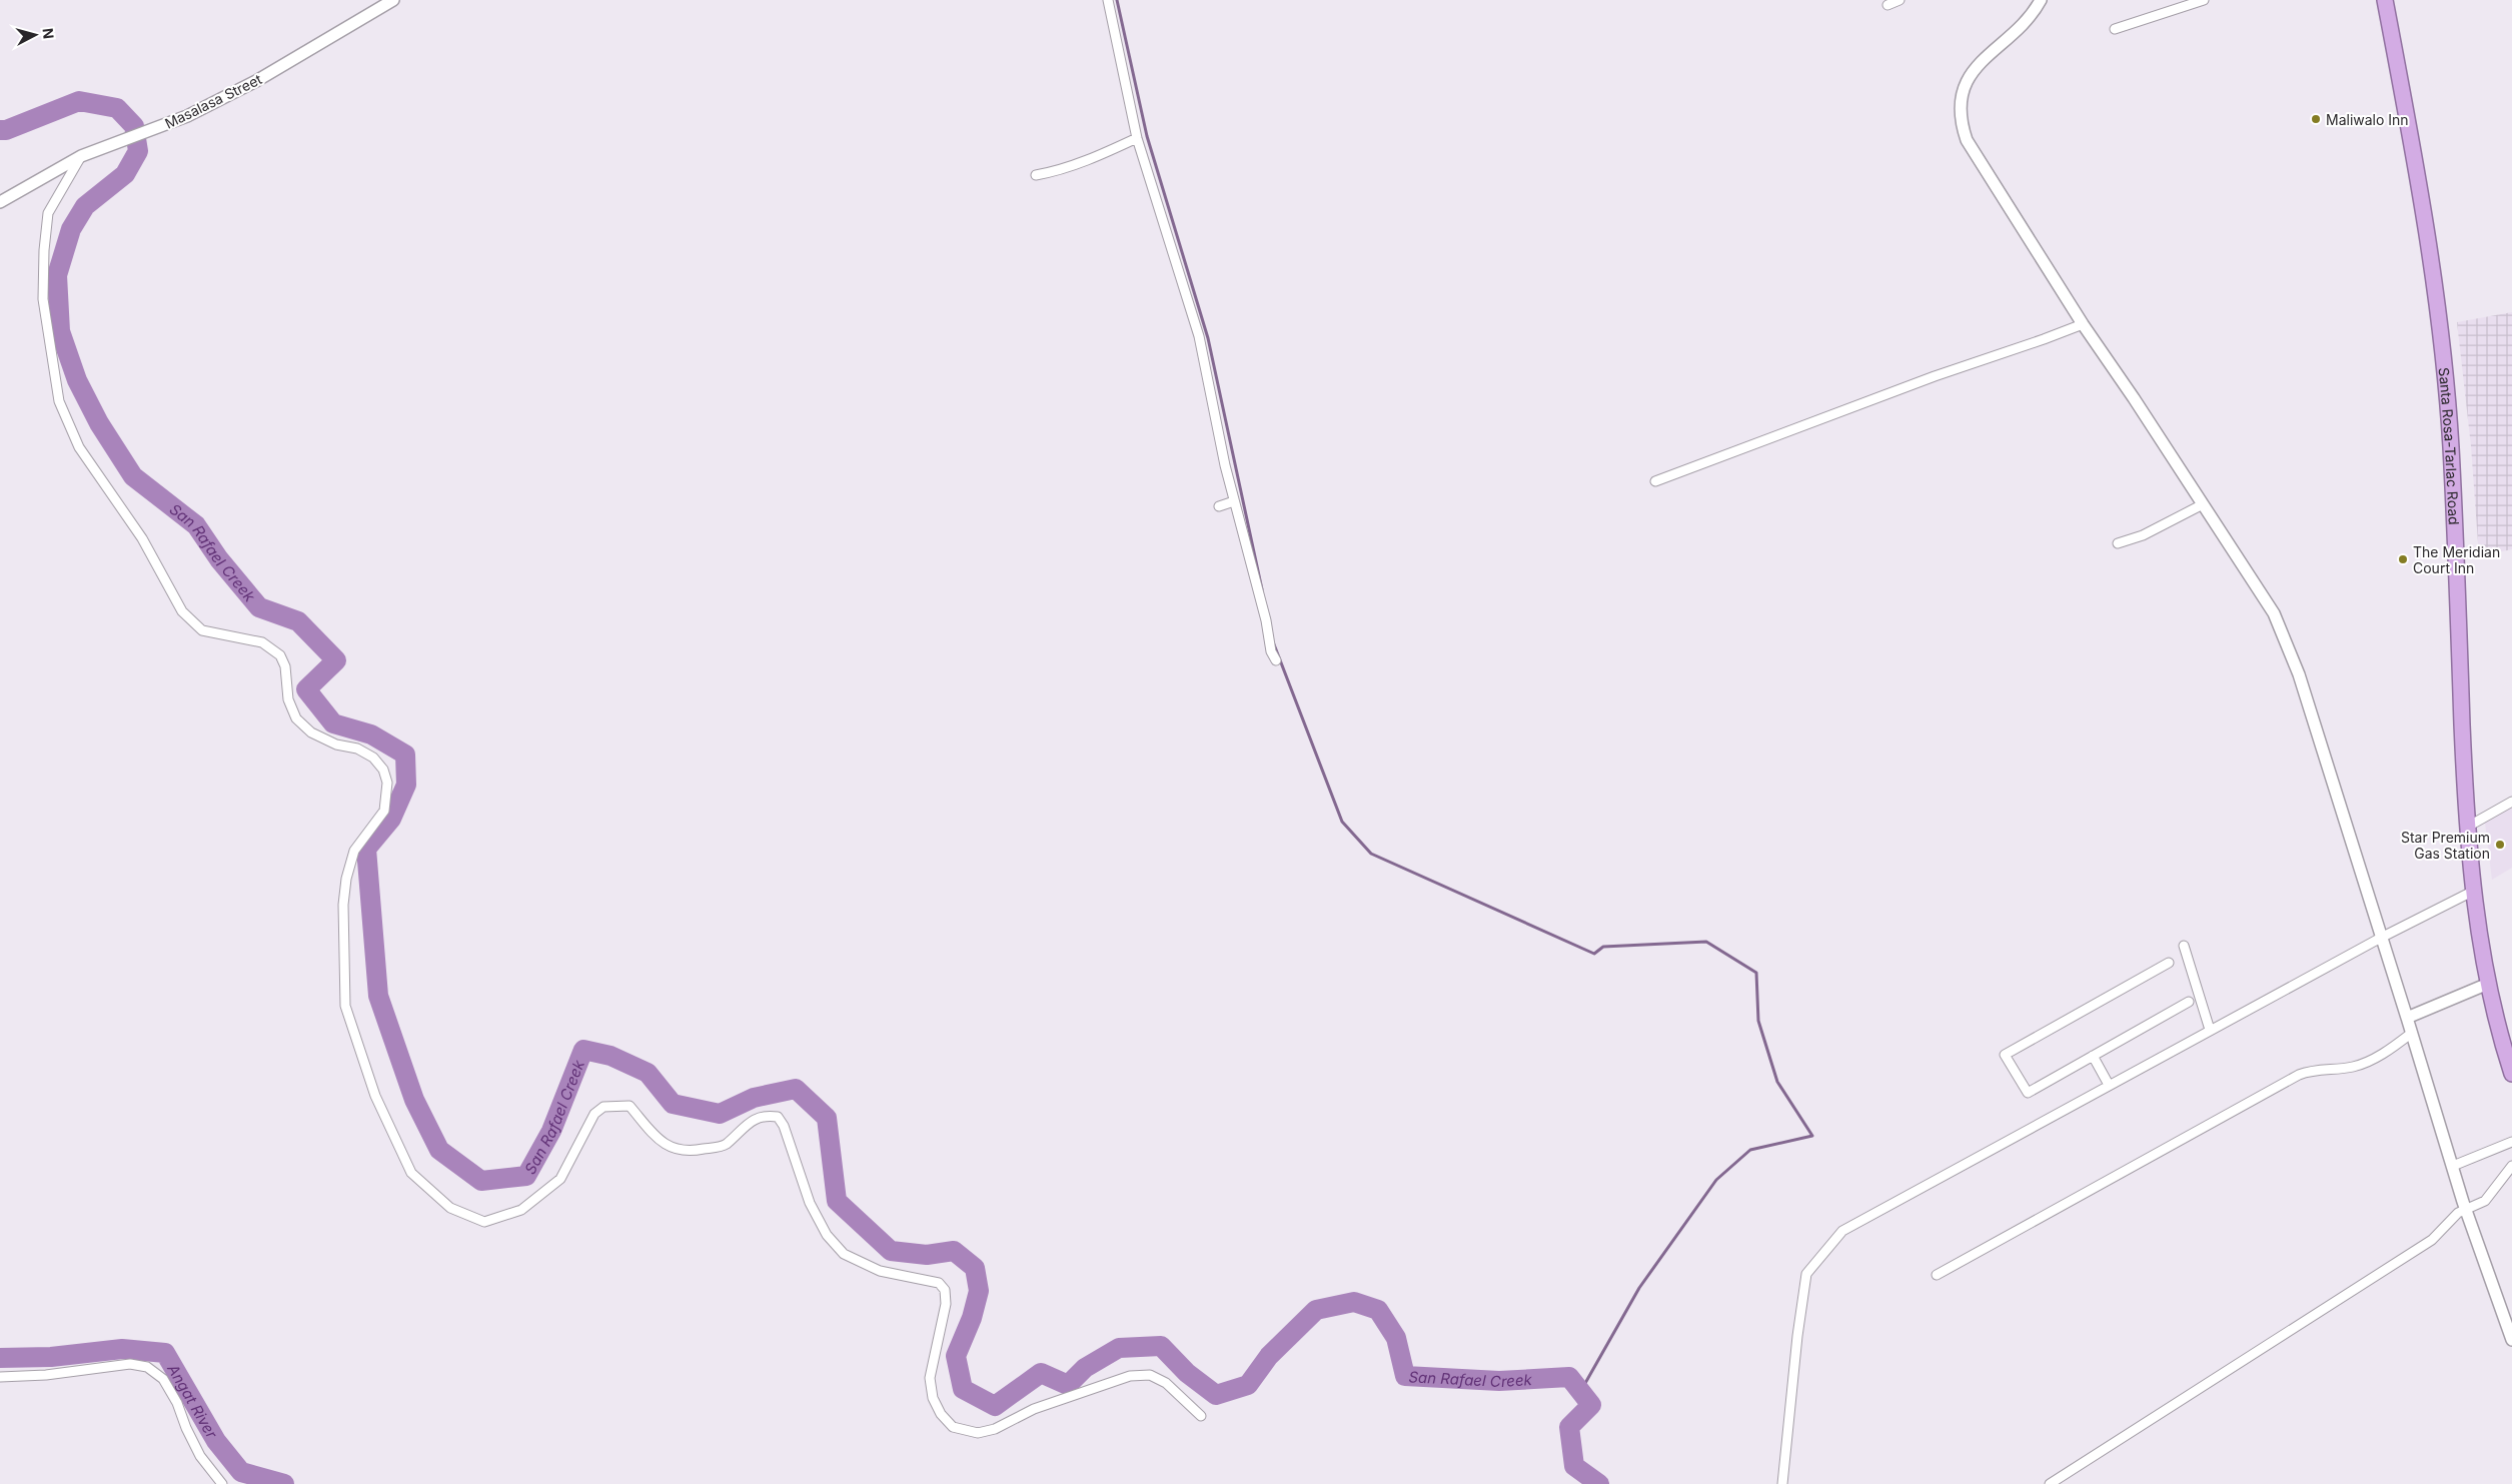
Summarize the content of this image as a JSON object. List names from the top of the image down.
{
  "streets": {
    "highway": ["Santa Rosa-Tarlac Road"],
    "street": ["Masalasa Street"]
  },
  "water": ["San Rafael Creek", "Angat River"],
  "places": ["Maliwalo Inn", "The Meridian Court Inn", "Star Premium Gas Station"],
  "north": "right"
}
